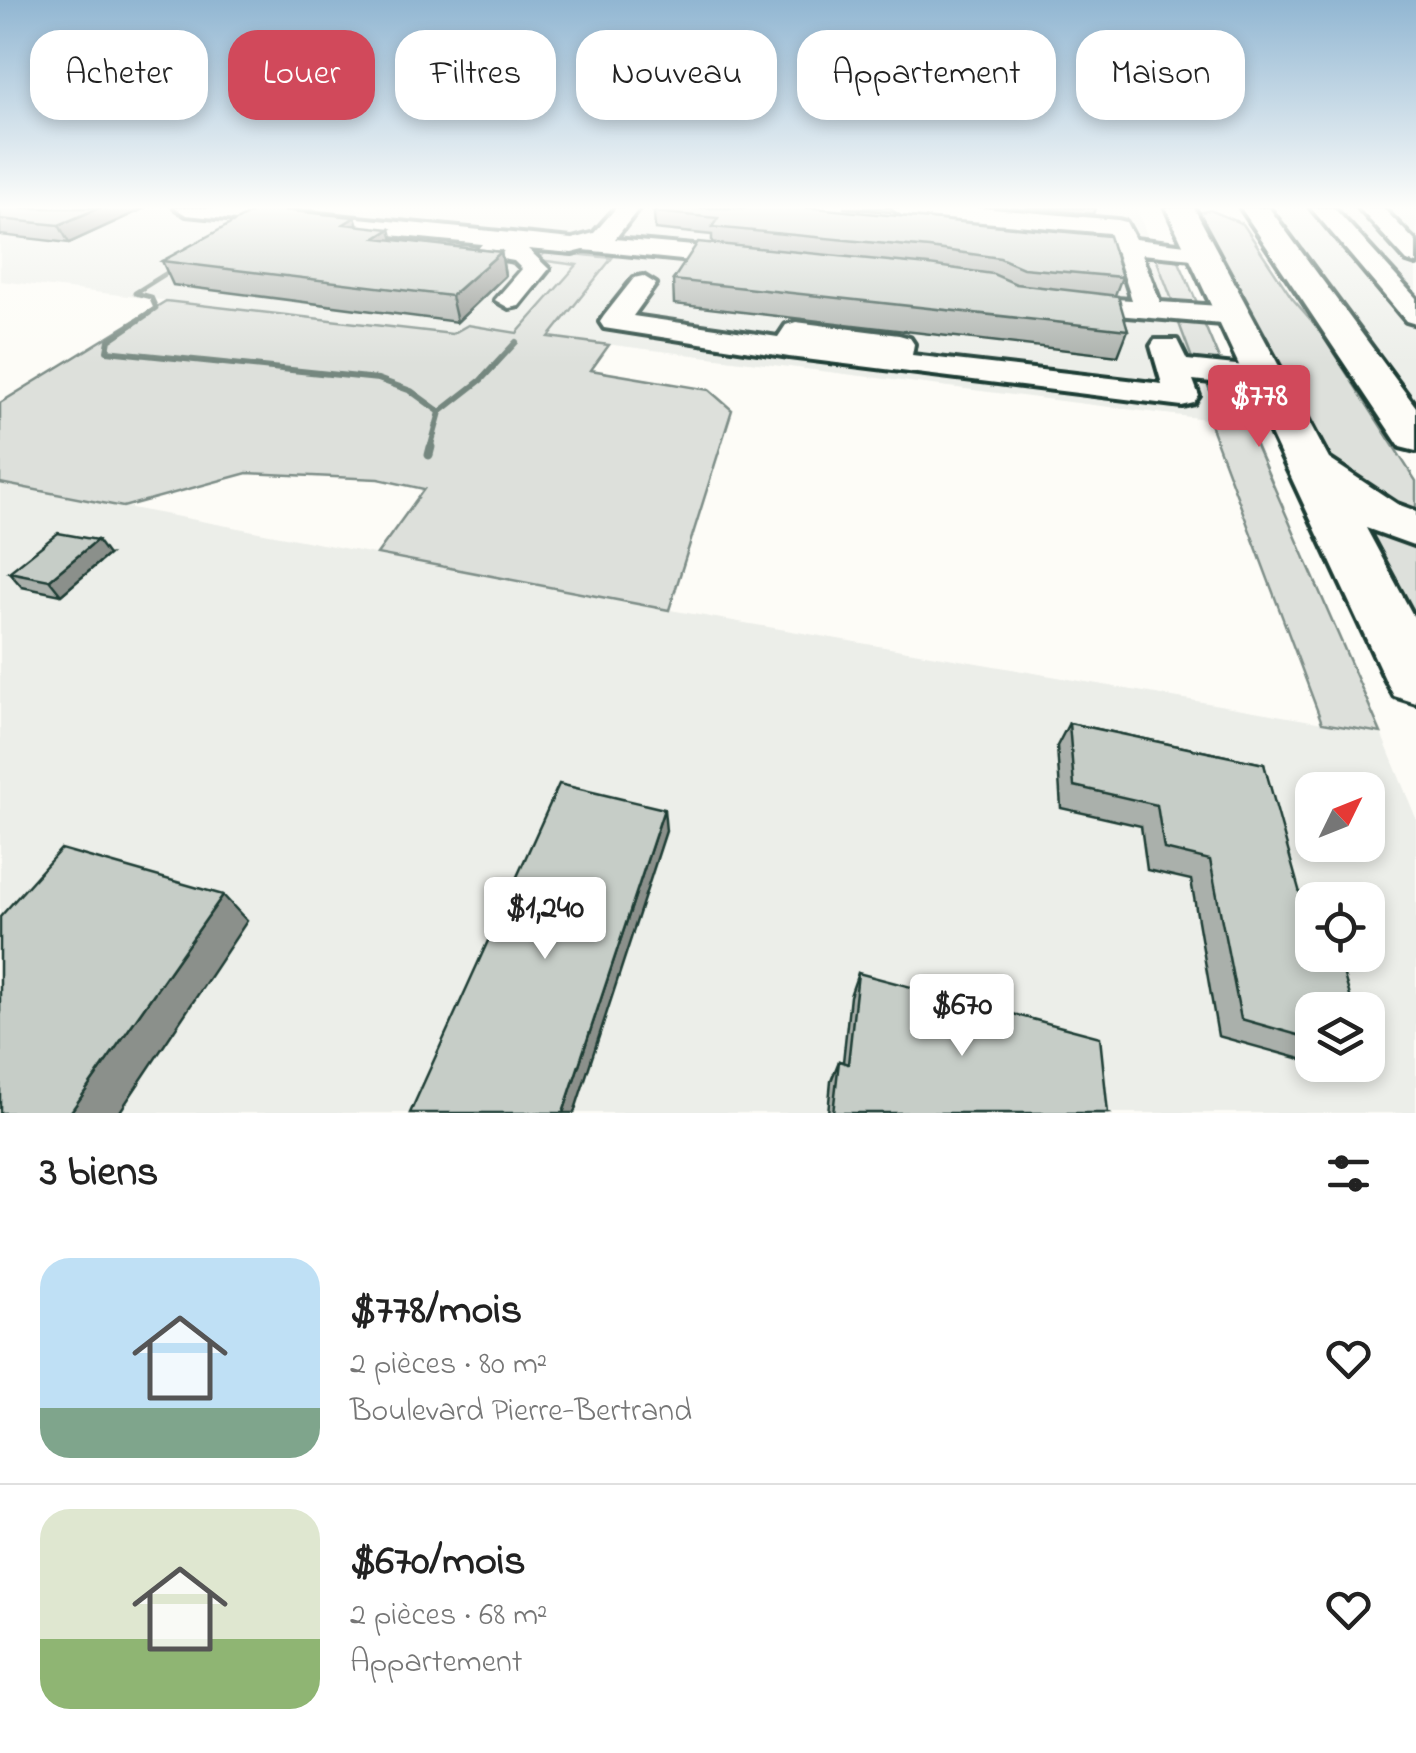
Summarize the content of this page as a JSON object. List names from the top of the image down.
{
  "north": "top right",
  "page": {
    "chip": [
      "Acheter",
      "Louer",
      "Filtres",
      "Nouveau",
      "Appartement",
      "Maison"
    ],
    "price": ["$778", "$1,240", "$670"],
    "heading": "3 biens",
    "list": [
      {
        "name": "$778/mois",
        "note": "2 pièces · 80 m² · Boulevard Pierre-Bertrand"
      },
      {
        "name": "$670/mois",
        "note": "2 pièces · 68 m² · Appartement"
      }
    ]
  }
}
